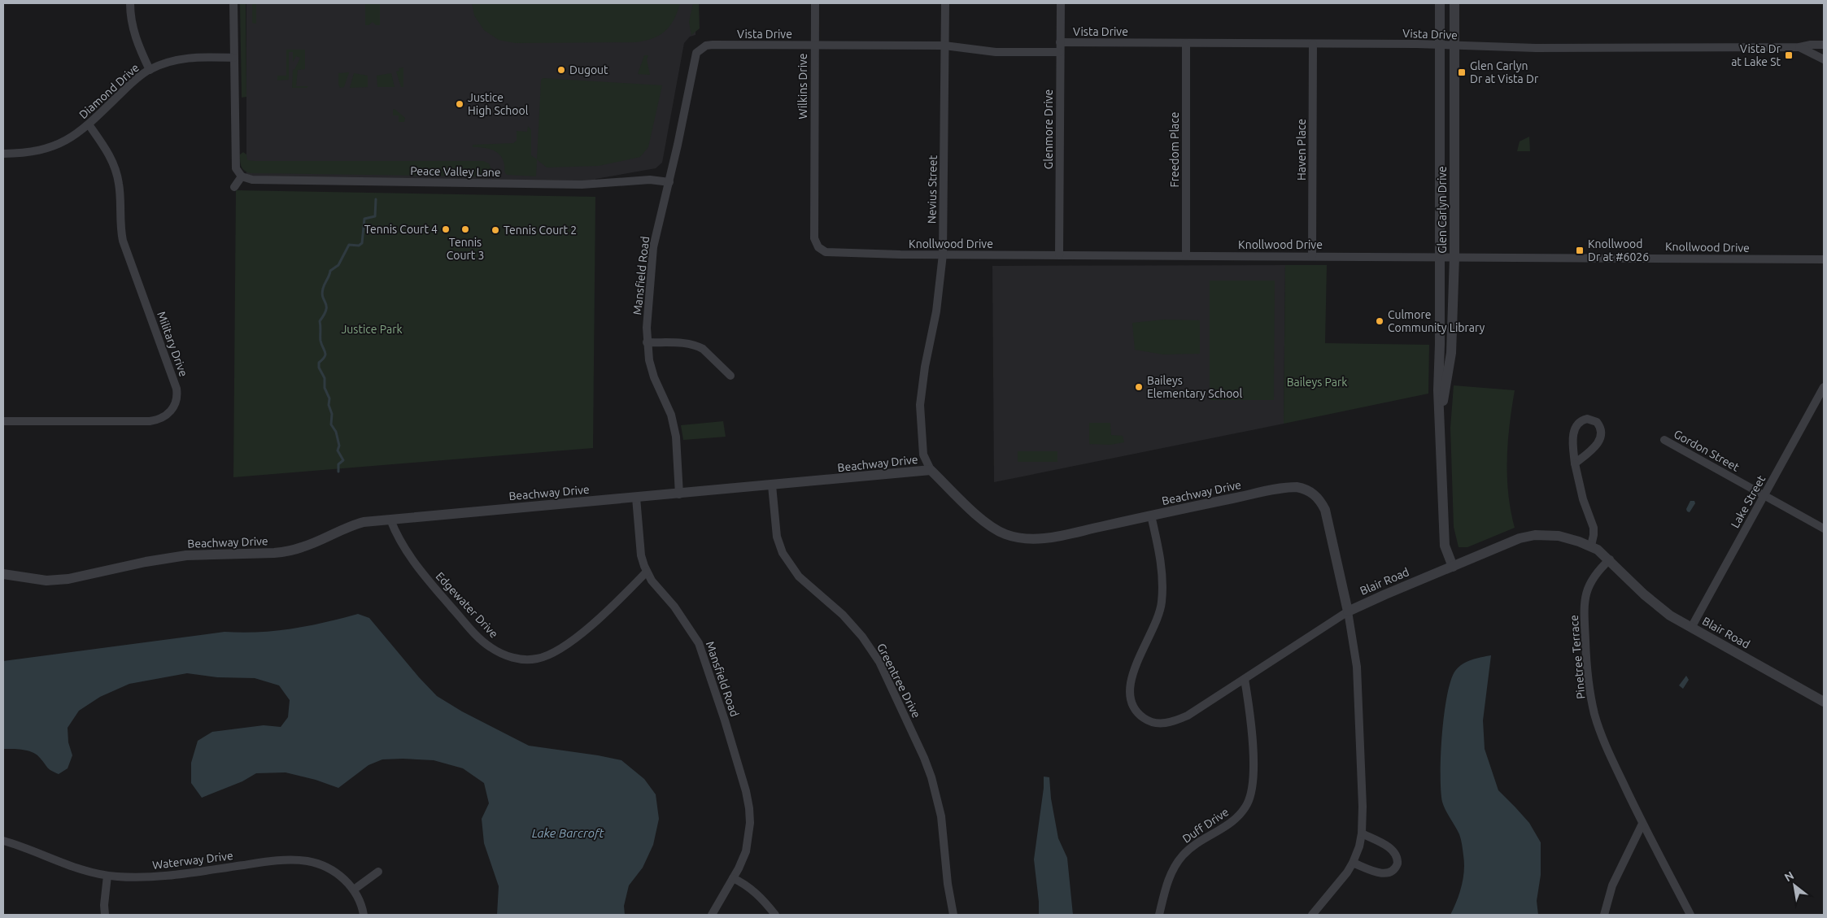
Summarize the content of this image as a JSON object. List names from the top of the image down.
{
  "streets": {
    "street": [
      "Vista Drive",
      "Wilkins Drive",
      "Diamond Drive",
      "Glenmore Drive",
      "Freedom Place",
      "Haven Place",
      "Peace Valley Lane",
      "Nevius Street",
      "Glen Carlyn Drive",
      "Knollwood Drive",
      "Mansfield Road",
      "Military Drive",
      "Gordon Street",
      "Beachway Drive",
      "Lake Street",
      "Blair Road",
      "Edgewater Drive",
      "Pinetree Terrace",
      "Greentree Drive",
      "Duff Drive",
      "Waterway Drive"
    ]
  },
  "crossings": [
    ["Vista Drive", "Wilkins Drive"],
    ["Vista Drive", "Glenmore Drive"],
    ["Vista Drive", "Freedom Place"],
    ["Vista Drive", "Haven Place"],
    ["Vista Drive", "Nevius Street"],
    ["Vista Drive", "Glen Carlyn Drive"],
    ["Vista Drive", "Mansfield Road"],
    ["Wilkins Drive", "Knollwood Drive"],
    ["Diamond Drive", "Military Drive"],
    ["Glenmore Drive", "Knollwood Drive"],
    ["Freedom Place", "Knollwood Drive"],
    ["Haven Place", "Knollwood Drive"],
    ["Peace Valley Lane", "Mansfield Road"],
    ["Nevius Street", "Knollwood Drive"],
    ["Nevius Street", "Beachway Drive"],
    ["Glen Carlyn Drive", "Knollwood Drive"],
    ["Glen Carlyn Drive", "Blair Road"],
    ["Mansfield Road", "Beachway Drive"],
    ["Mansfield Road", "Edgewater Drive"],
    ["Gordon Street", "Lake Street"],
    ["Beachway Drive", "Blair Road"],
    ["Beachway Drive", "Edgewater Drive"],
    ["Beachway Drive", "Greentree Drive"],
    ["Lake Street", "Blair Road"],
    ["Blair Road", "Pinetree Terrace"],
    ["Blair Road", "Duff Drive"]
  ],
  "water": ["Lake Barcroft"],
  "parks": ["Justice Park", "Baileys Park"],
  "places": {
    "transit": ["Vista Dr at Lake St", "Glen Carlyn Dr at Vista Dr", "Knollwood Dr at #6026"],
    "other": [
      "Dugout",
      "Justice High School",
      "Tennis Court 4",
      "Tennis Court 3",
      "Tennis Court 2",
      "Culmore Community Library",
      "Baileys Elementary School"
    ]
  },
  "north": "top left"
}
